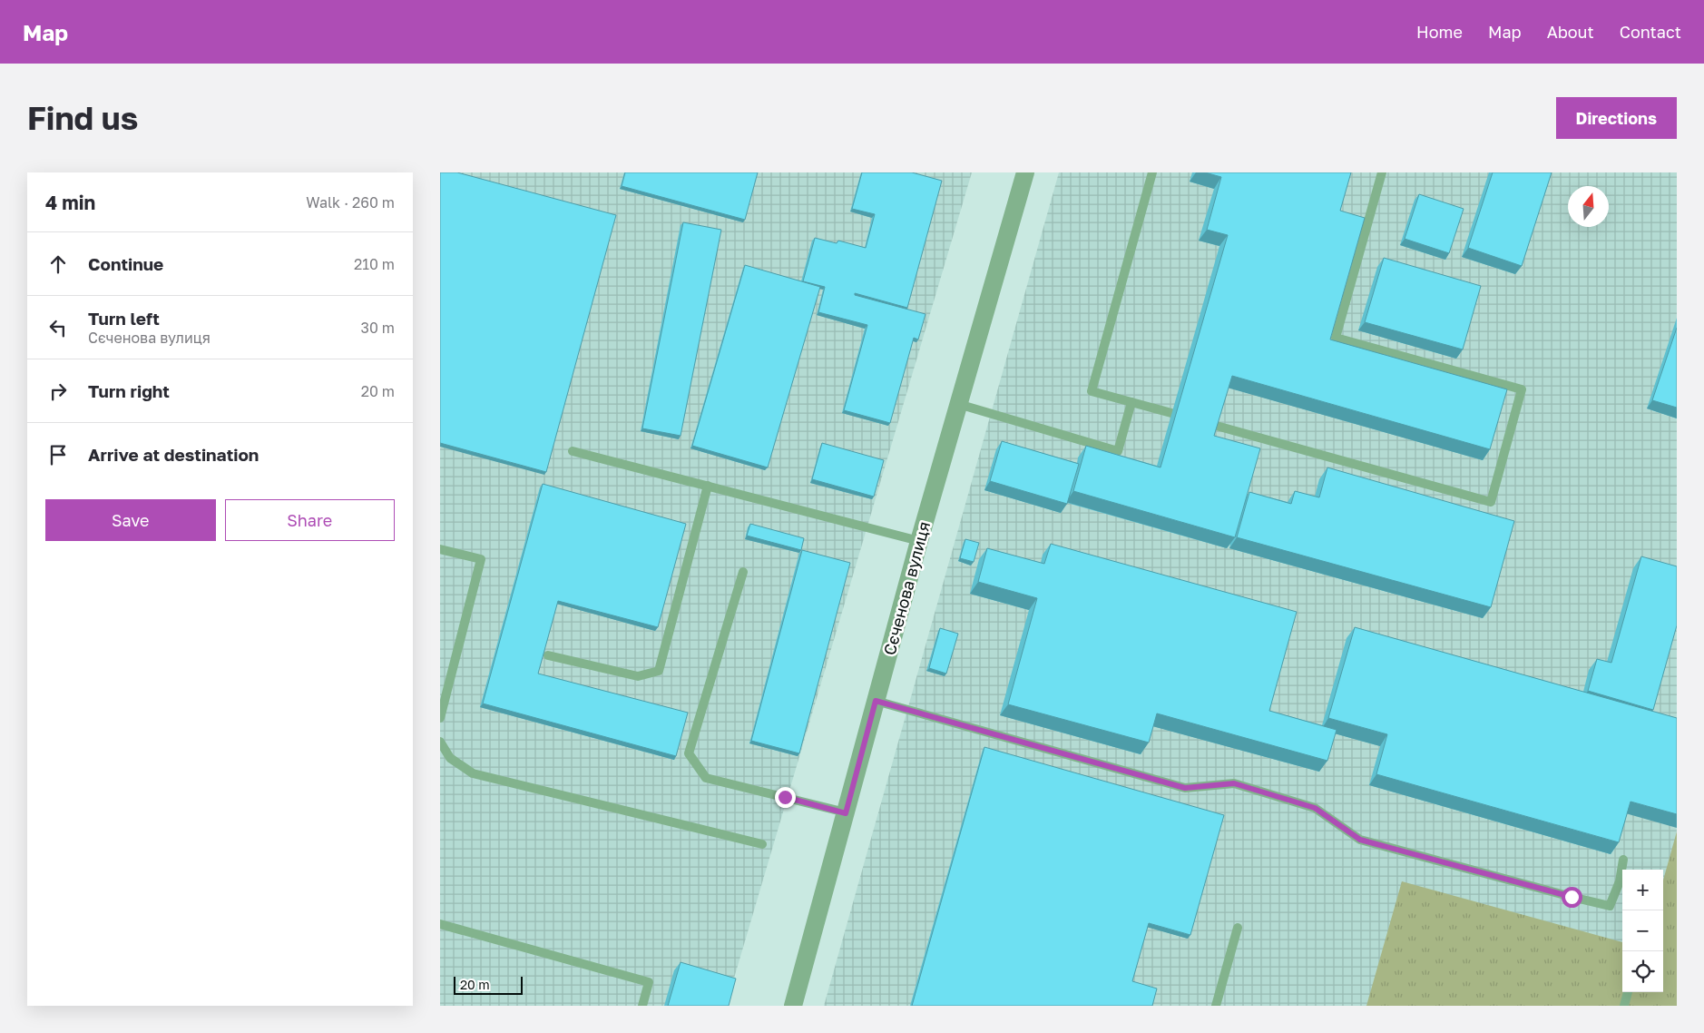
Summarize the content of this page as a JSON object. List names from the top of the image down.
{
  "streets": {
    "street": ["Сєченова вулиця"]
  },
  "scale_bar": "20 m",
  "north": "top",
  "page": {
    "header": "Map",
    "nav": [
      "Home",
      "Map",
      "About",
      "Contact"
    ],
    "buttons": [
      "Directions",
      ["Save", "Share"]
    ],
    "title": "Find us",
    "heading": ["4 min", "Walk · 260 m"],
    "list": [
      ["Continue", "210 m"],
      ["Turn left", "Сєченова вулиця", "30 m"],
      ["Turn right", "20 m"],
      "Arrive at destination"
    ],
    "map_buttons": ["+", "−"],
    "scale": "20 m"
  }
}
